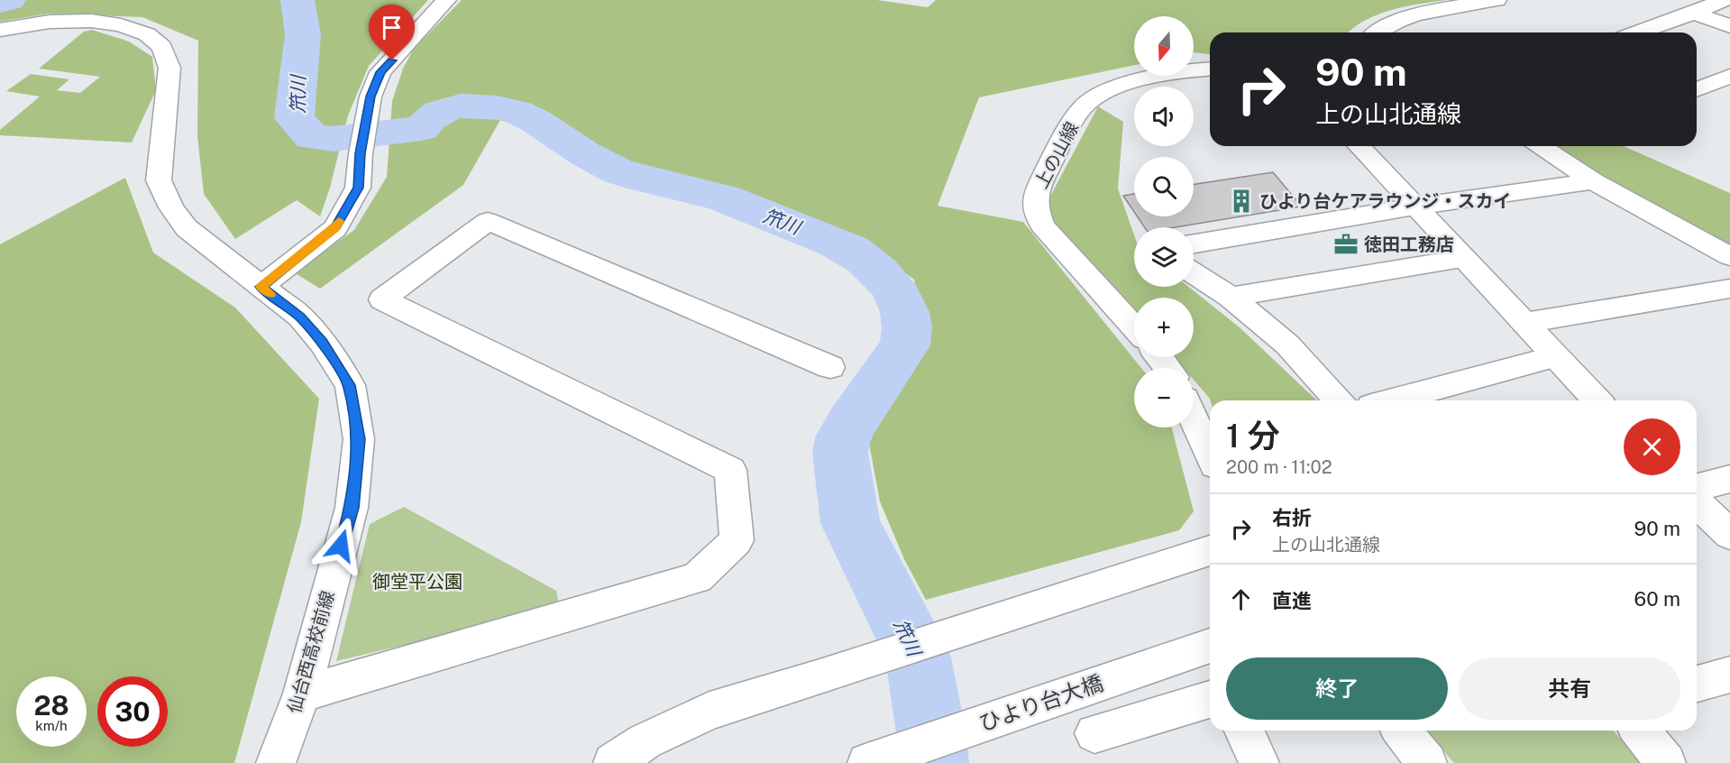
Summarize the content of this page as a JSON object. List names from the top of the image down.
{
  "streets": {
    "street": ["上の山線", "仙台西高校前線", "ひより台大橋"]
  },
  "water": ["笊川"],
  "parks": ["御堂平公園"],
  "places": {
    "building": ["ひより台ケアラウンジ・スカイ"],
    "office": ["徳田工務店"]
  },
  "north": "bottom",
  "page": {
    "map_buttons": ["+", "−"],
    "turn": ["90 m", "上の山北通線"],
    "heading": ["1 分", "200 m · 11:02"],
    "list": [
      {
        "name": "右折",
        "note": "上の山北通線",
        "value": "90 m"
      },
      {
        "name": "直進",
        "value": "60 m"
      }
    ],
    "buttons": ["終了", "共有"],
    "speed": "28 km/h",
    "limit": "30"
  }
}
